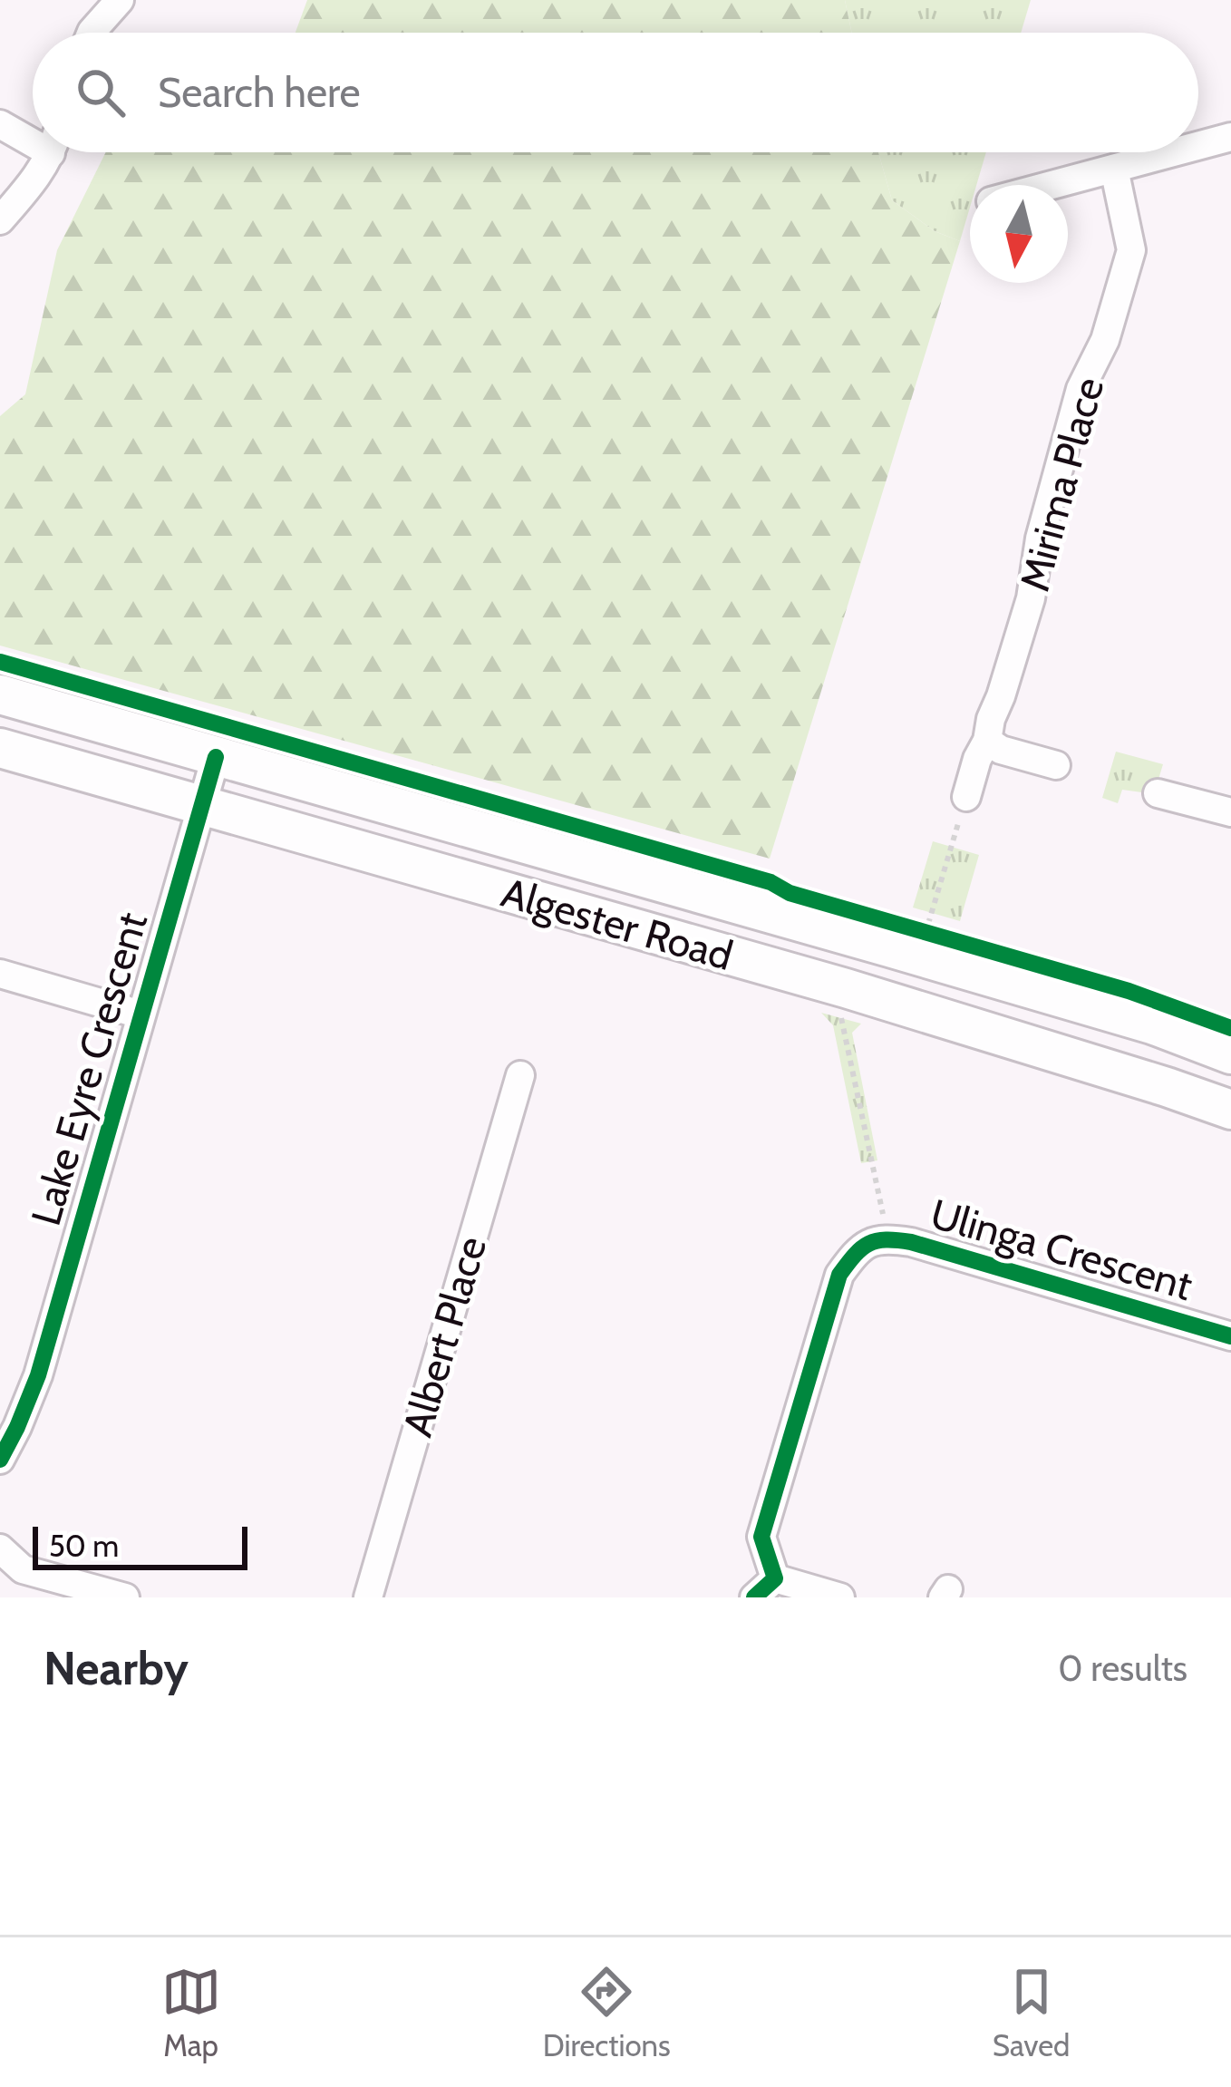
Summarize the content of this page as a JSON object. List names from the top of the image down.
{
  "streets": {
    "main road": ["Algester Road"],
    "street": [
      "Mirima Place",
      "Lake Eyre Crescent",
      "Ulinga Crescent",
      "Albert Place"
    ]
  },
  "crossings": [
    ["Algester Road", "Lake Eyre Crescent"]
  ],
  "scale_bar": "50 m",
  "north": "bottom",
  "page": {
    "search": "Search here",
    "scale": "50 m",
    "heading": ["Nearby", "0 results"],
    "nav": ["Map", "Directions", "Saved"]
  }
}
